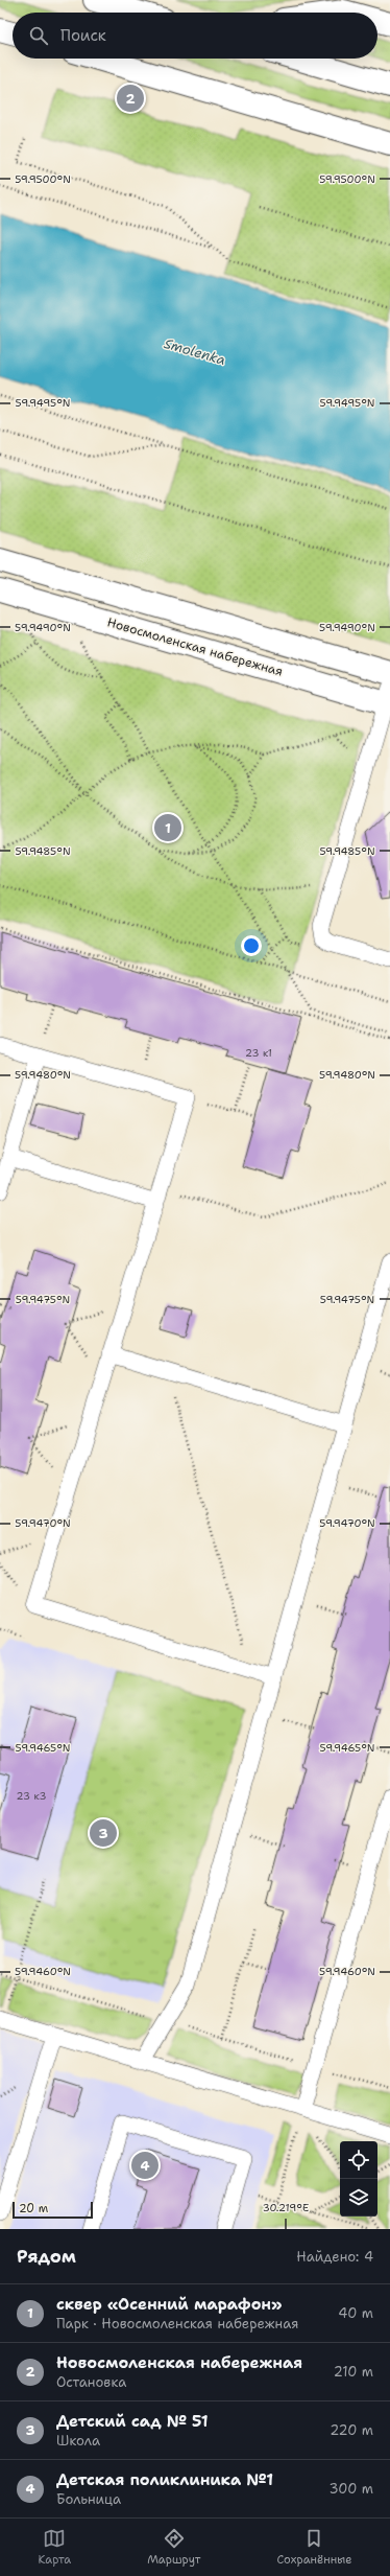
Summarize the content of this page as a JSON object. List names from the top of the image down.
{
  "streets": {
    "street": ["Новосмоленская набережная"]
  },
  "water": ["Smolenka"],
  "house_numbers": ["23 к1", "23 к3"],
  "scale_bar": "20 m",
  "page": {
    "search": "Поиск",
    "pins": [
      "2",
      "1",
      "3",
      "4"
    ],
    "scale": "20 m",
    "heading": ["Рядом", "Найдено: 4"],
    "list": [
      {
        "mark": "1",
        "name": "сквер «Осенний марафон»",
        "note": "Парк · Новосмоленская набережная",
        "value": "40 m"
      },
      {
        "mark": "2",
        "name": "Новосмоленская набережная",
        "note": "Остановка",
        "value": "210 m"
      },
      {
        "mark": "3",
        "name": "Детский сад № 51",
        "note": "Школа",
        "value": "220 m"
      },
      {
        "mark": "4",
        "name": "Детская поликлиника №1",
        "note": "Больница",
        "value": "300 m"
      }
    ],
    "nav": ["Карта", "Маршрут", "Сохранённые"]
  },
  "coordinates": [
    "59.9500°N",
    "59.9495°N",
    "59.9490°N",
    "59.9485°N",
    "59.9480°N",
    "59.9475°N",
    "59.9470°N",
    "59.9465°N",
    "59.9460°N",
    "30.219°E"
  ]
}
